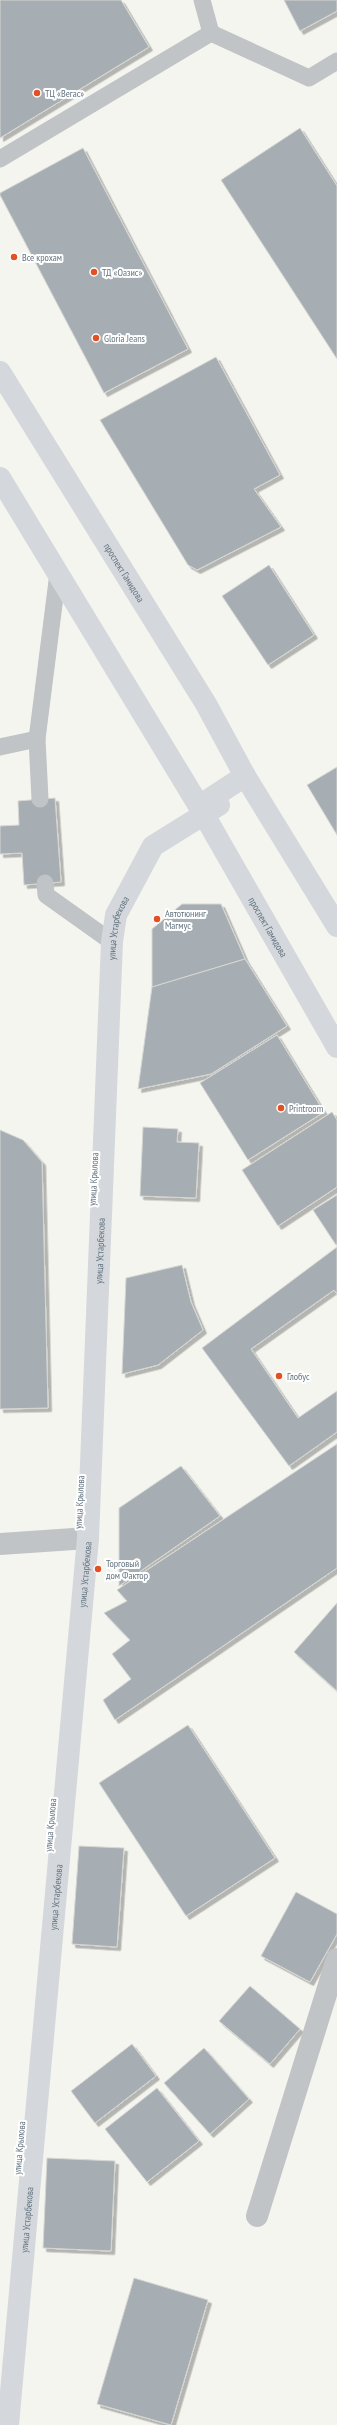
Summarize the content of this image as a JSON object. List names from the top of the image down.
{
  "streets": {
    "main road": ["проспект Гамидова", "улица Устарбекова", "улица Крылова"]
  },
  "crossings": [
    ["проспект Гамидова", "улица Крылова"],
    ["улица Устарбекова", "улица Крылова"]
  ],
  "places": [
    "ТЦ «Вегас»",
    "Все крохам",
    "ТД «Оазис»",
    "Gloria Jeans",
    "Автотюнинг Магмус",
    "Printroom",
    "Глобус",
    "Торговый дом Фактор"
  ]
}
